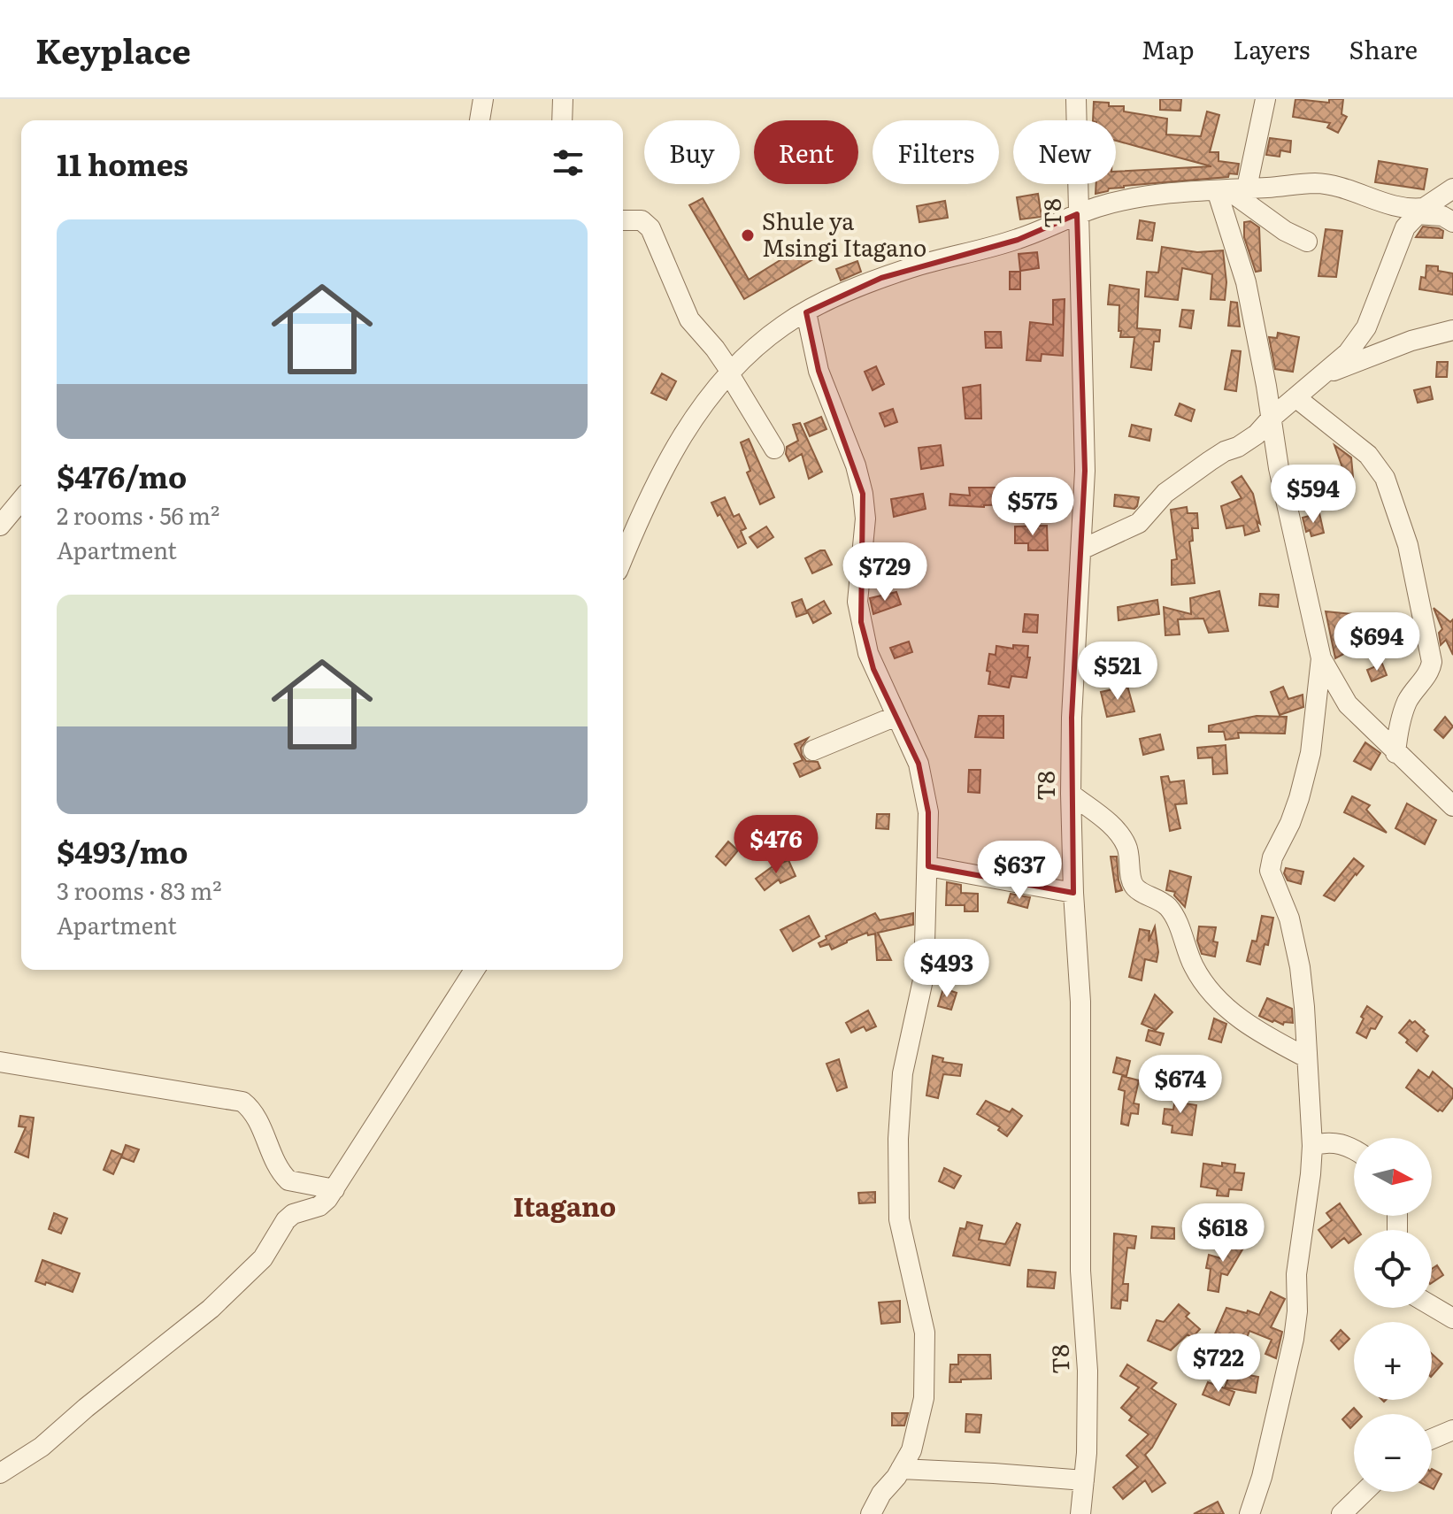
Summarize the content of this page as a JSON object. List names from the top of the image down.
{
  "streets": {
    "street": ["T8"]
  },
  "districts": ["Itagano"],
  "places": ["Shule ya Msingi Itagano"],
  "north": "right",
  "page": {
    "header": "Keyplace",
    "nav": ["Map", "Layers", "Share"],
    "chip": [
      "Buy",
      "Rent",
      "Filters",
      "New"
    ],
    "heading": "11 homes",
    "list": [
      {
        "name": "$476/mo",
        "note": "2 rooms · 56 m² · Apartment"
      },
      {
        "name": "$493/mo",
        "note": "3 rooms · 83 m² · Apartment"
      }
    ],
    "price": [
      "$594",
      "$575",
      "$729",
      "$694",
      "$521",
      "$476",
      "$637",
      "$493",
      "$674",
      "$618",
      "$722"
    ],
    "map_buttons": ["+", "−"]
  }
}
